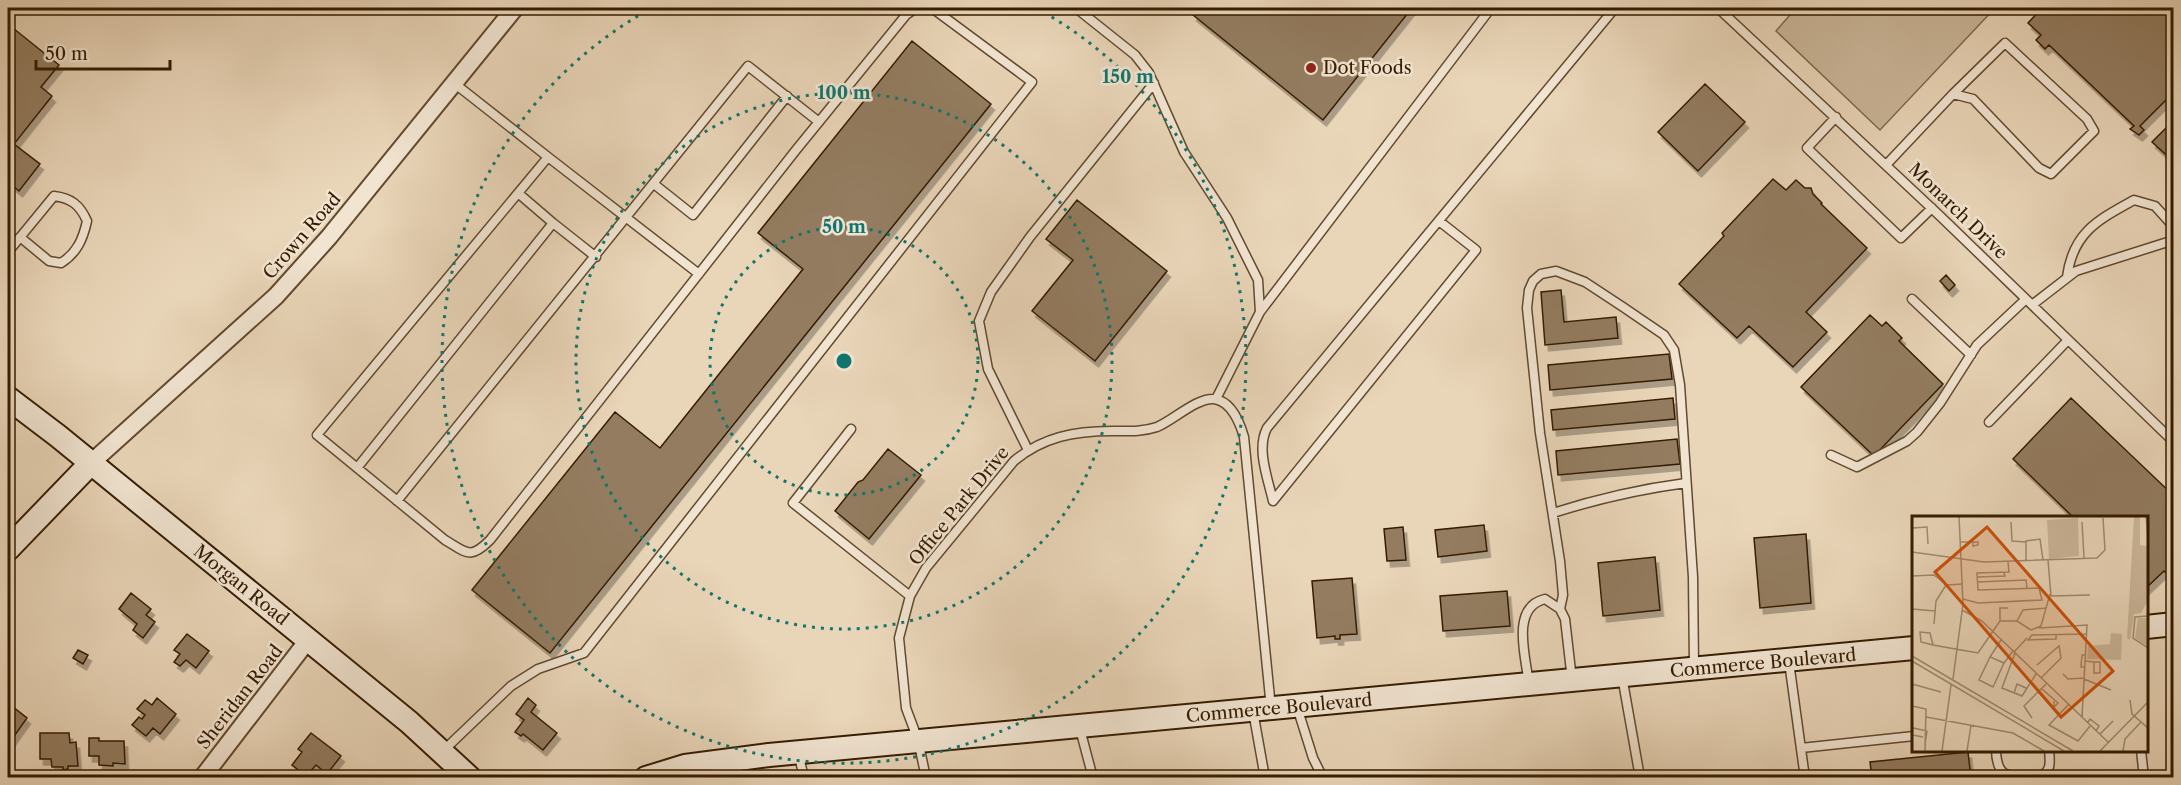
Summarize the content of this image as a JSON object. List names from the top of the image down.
{
  "streets": {
    "street": [
      "Crown Road",
      "Morgan Road",
      "Commerce Boulevard",
      "Sheridan Road"
    ],
    "lane": ["Monarch Drive", "Office Park Drive"]
  },
  "crossings": [
    ["Crown Road", "Morgan Road"],
    ["Office Park Drive", "Commerce Boulevard"],
    ["Morgan Road", "Sheridan Road"]
  ],
  "places": ["Dot Foods"],
  "scale_bar": "50 m",
  "rings": ["150 m", "100 m", "50 m"]
}
